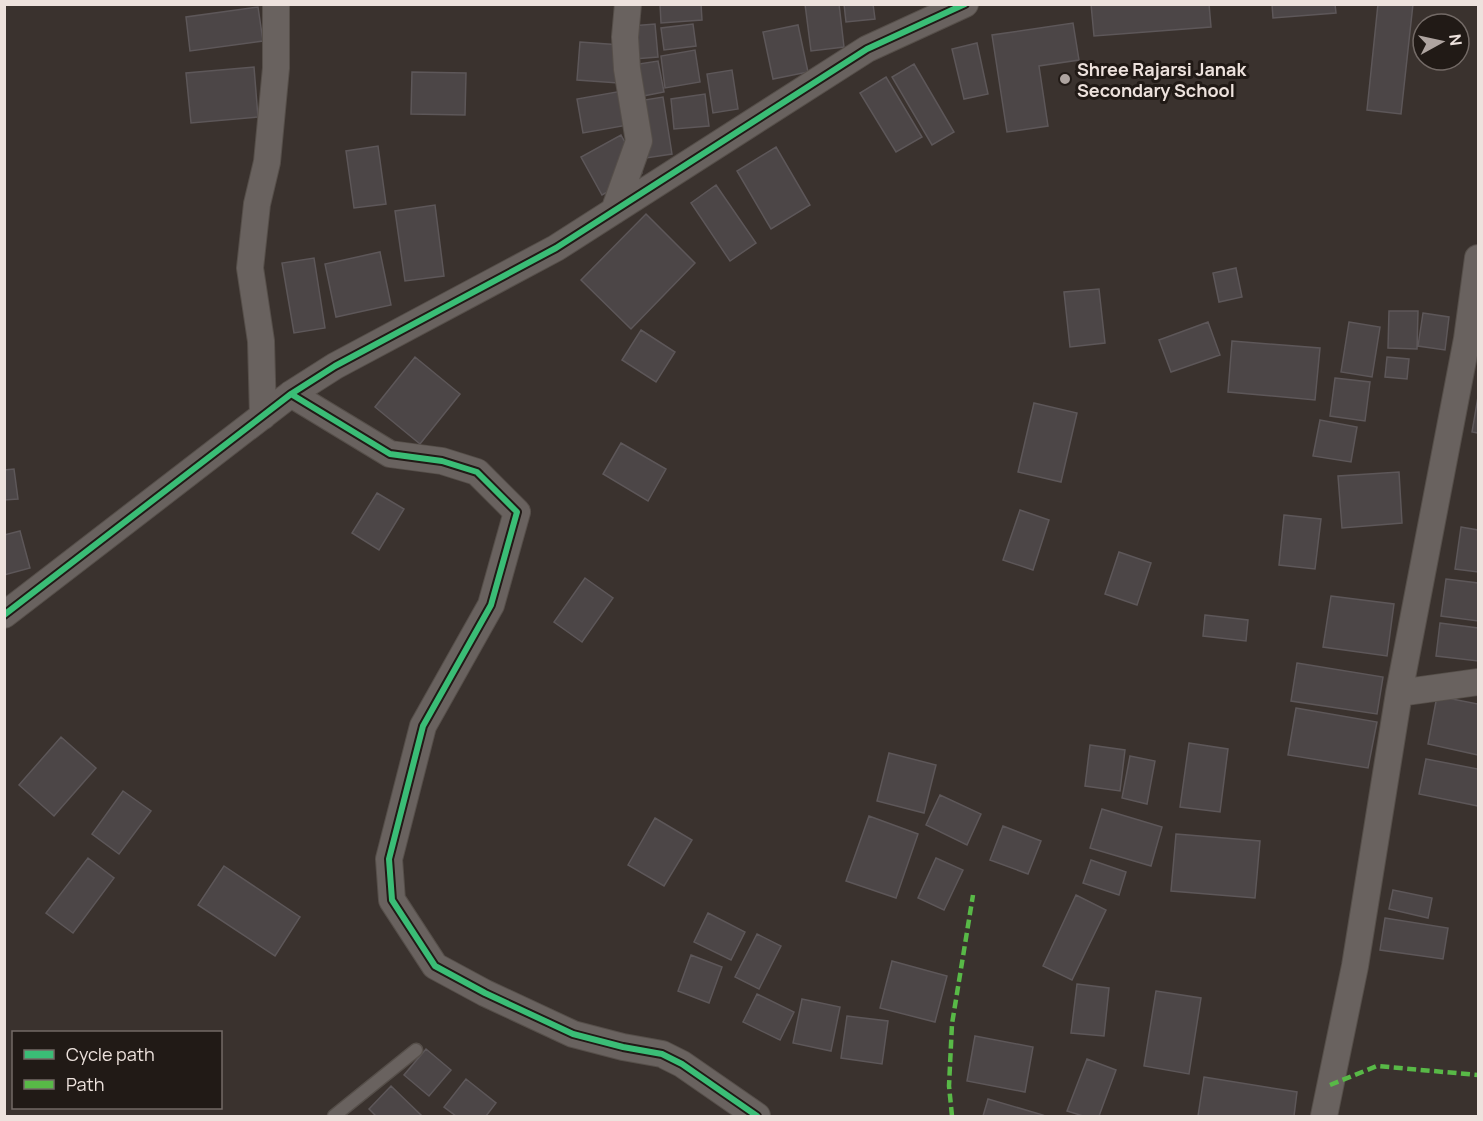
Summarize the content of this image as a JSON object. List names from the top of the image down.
{
  "places": ["Shree Rajarsi Janak Secondary School"],
  "legend": ["Cycle path", "Path"],
  "north": "right"
}
